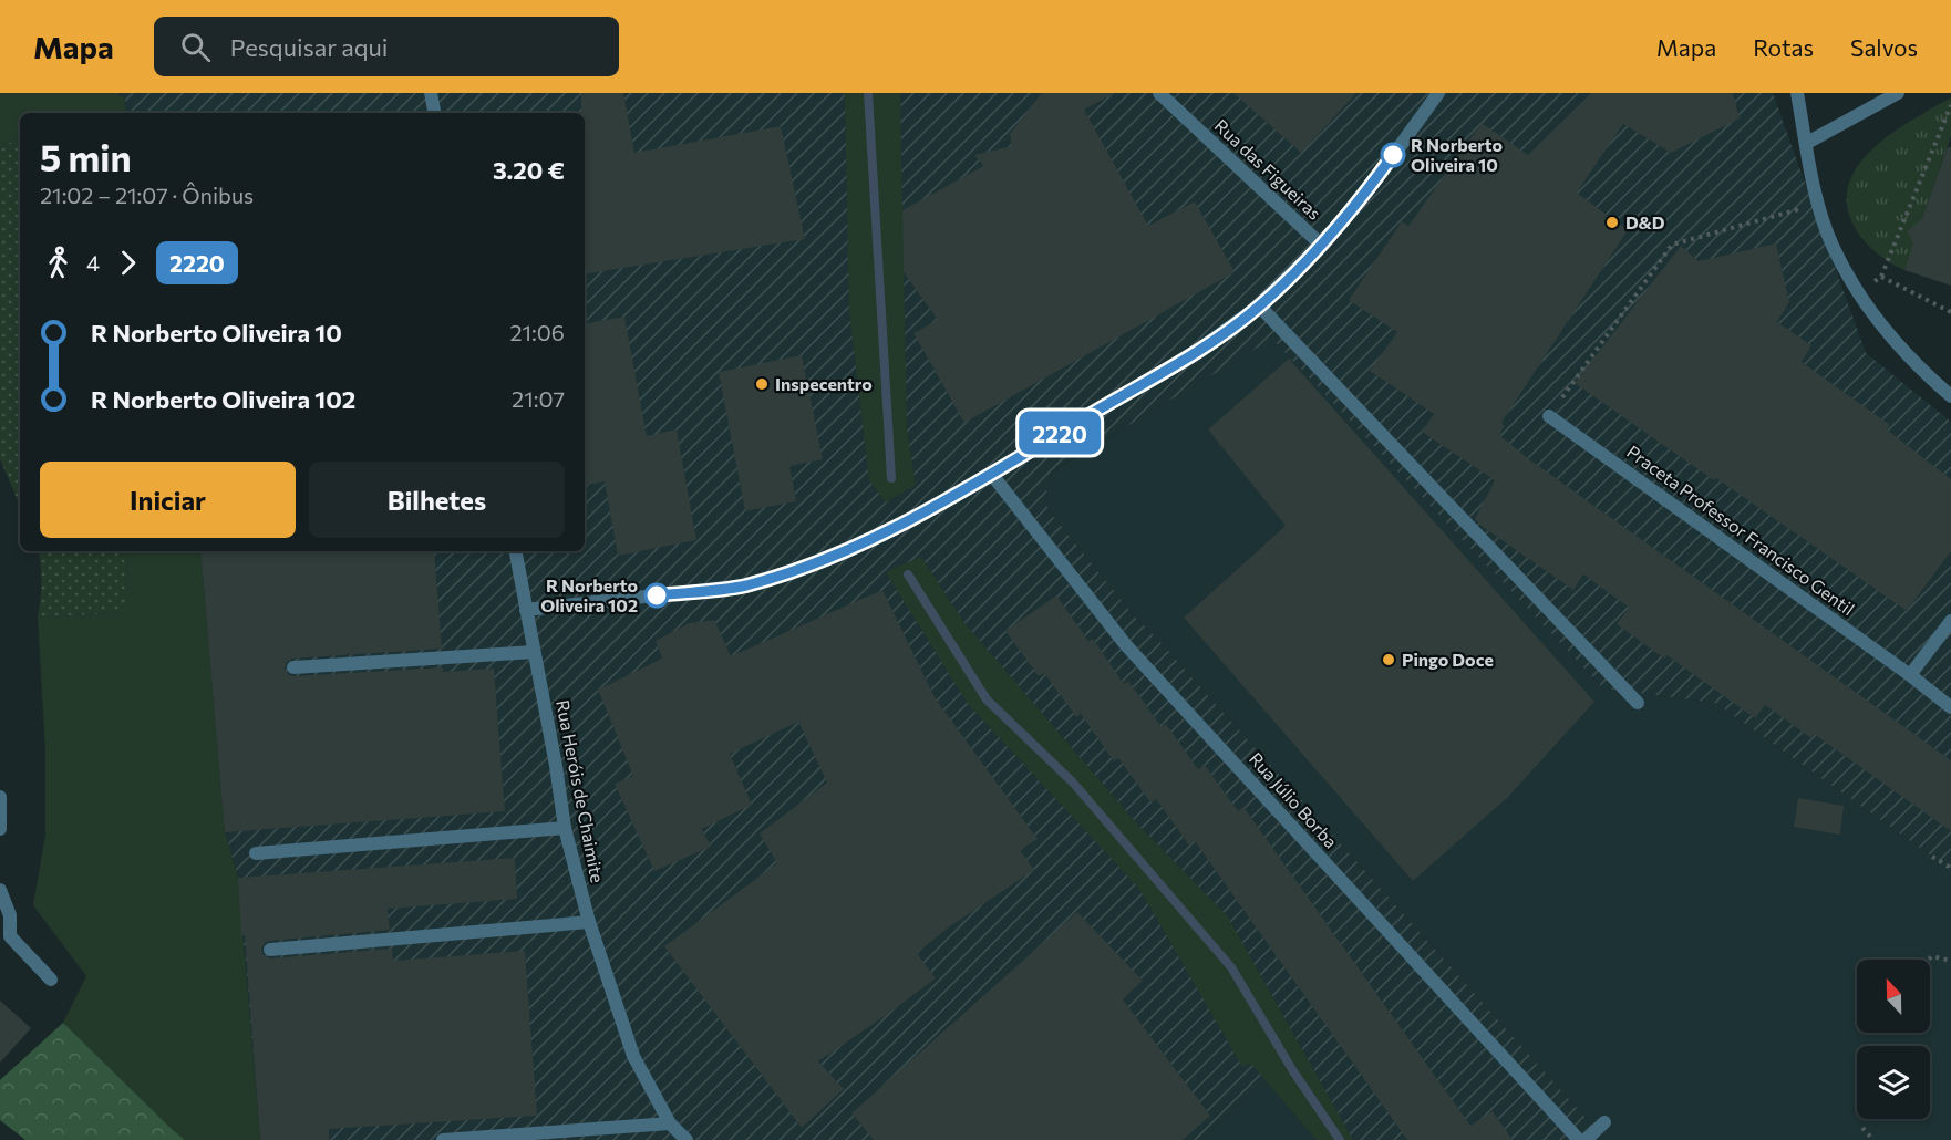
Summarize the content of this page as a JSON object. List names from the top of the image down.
{
  "streets": {
    "street": [
      "Rua das Figueiras",
      "Praceta Professor Francisco Gentil",
      "Rua Heróis de Chaimite",
      "Rua Júlio Borba"
    ]
  },
  "places": [
    "R Norberto Oliveira 10",
    "D&D",
    "Inspecentro",
    "R Norberto Oliveira 102",
    "Pingo Doce"
  ],
  "lines": ["bus line 2220"],
  "north": "top",
  "page": {
    "header": "Mapa",
    "search": "Pesquisar aqui",
    "nav": ["Mapa", "Rotas", "Salvos"],
    "on_map": "2220",
    "heading": ["5 min", "21:02 – 21:07 · Ônibus", "3.20 €"],
    "legs": ["4", "2220"],
    "list": [
      {
        "name": "R Norberto Oliveira 10",
        "value": "21:06"
      },
      {
        "name": "R Norberto Oliveira 102",
        "value": "21:07"
      }
    ],
    "buttons": ["Iniciar", "Bilhetes"]
  }
}
